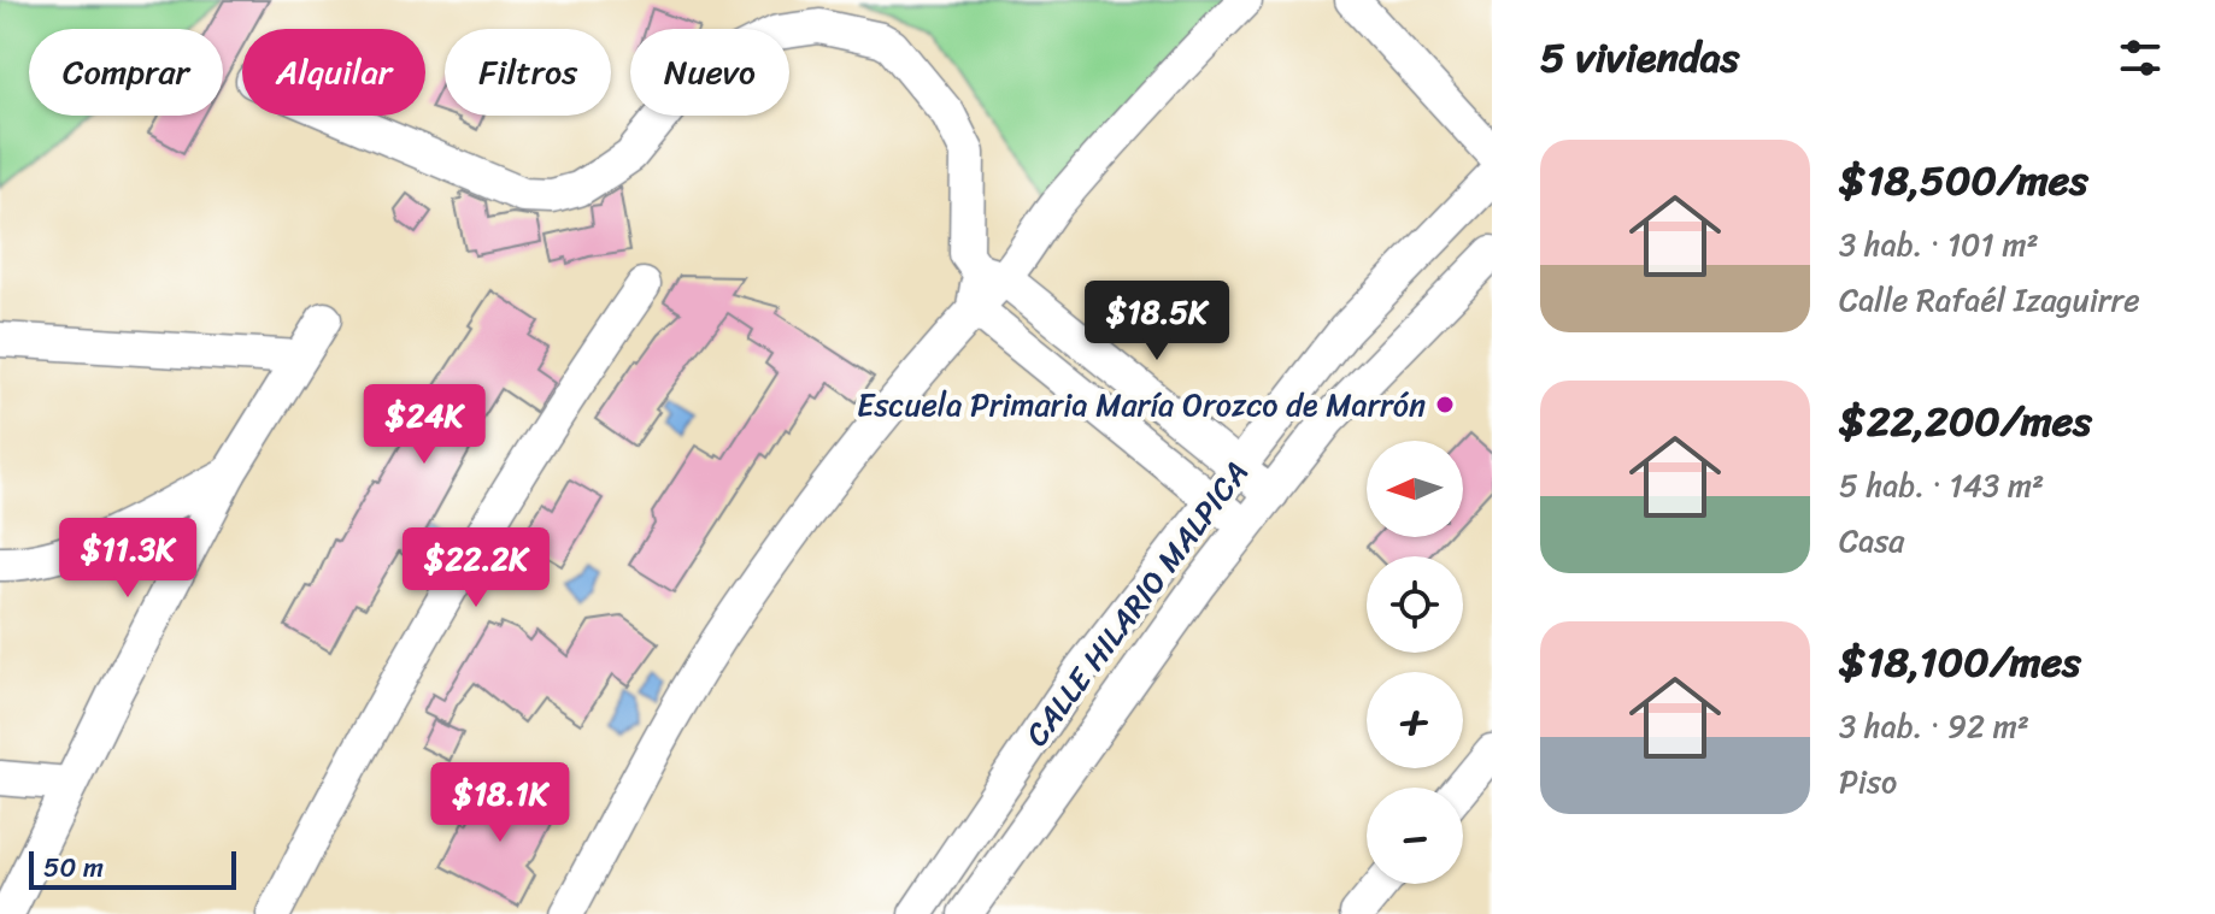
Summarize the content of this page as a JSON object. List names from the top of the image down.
{
  "streets": {
    "street": ["CALLE HILARIO MALPICA"]
  },
  "places": ["Escuela Primaria María Orozco de Marrón"],
  "scale_bar": "50 m",
  "north": "left",
  "page": {
    "heading": "5 viviendas",
    "chip": [
      "Comprar",
      "Alquilar",
      "Filtros",
      "Nuevo"
    ],
    "list": [
      {
        "name": "$18,500/mes",
        "note": "3 hab. · 101 m² · Calle Rafaél Izaguirre"
      },
      {
        "name": "$22,200/mes",
        "note": "5 hab. · 143 m² · Casa"
      },
      {
        "name": "$18,100/mes",
        "note": "3 hab. · 92 m² · Piso"
      }
    ],
    "price": [
      "$18.5K",
      "$24K",
      "$11.3K",
      "$22.2K",
      "$18.1K"
    ],
    "map_buttons": ["+", "−"],
    "scale": "50 m"
  }
}
